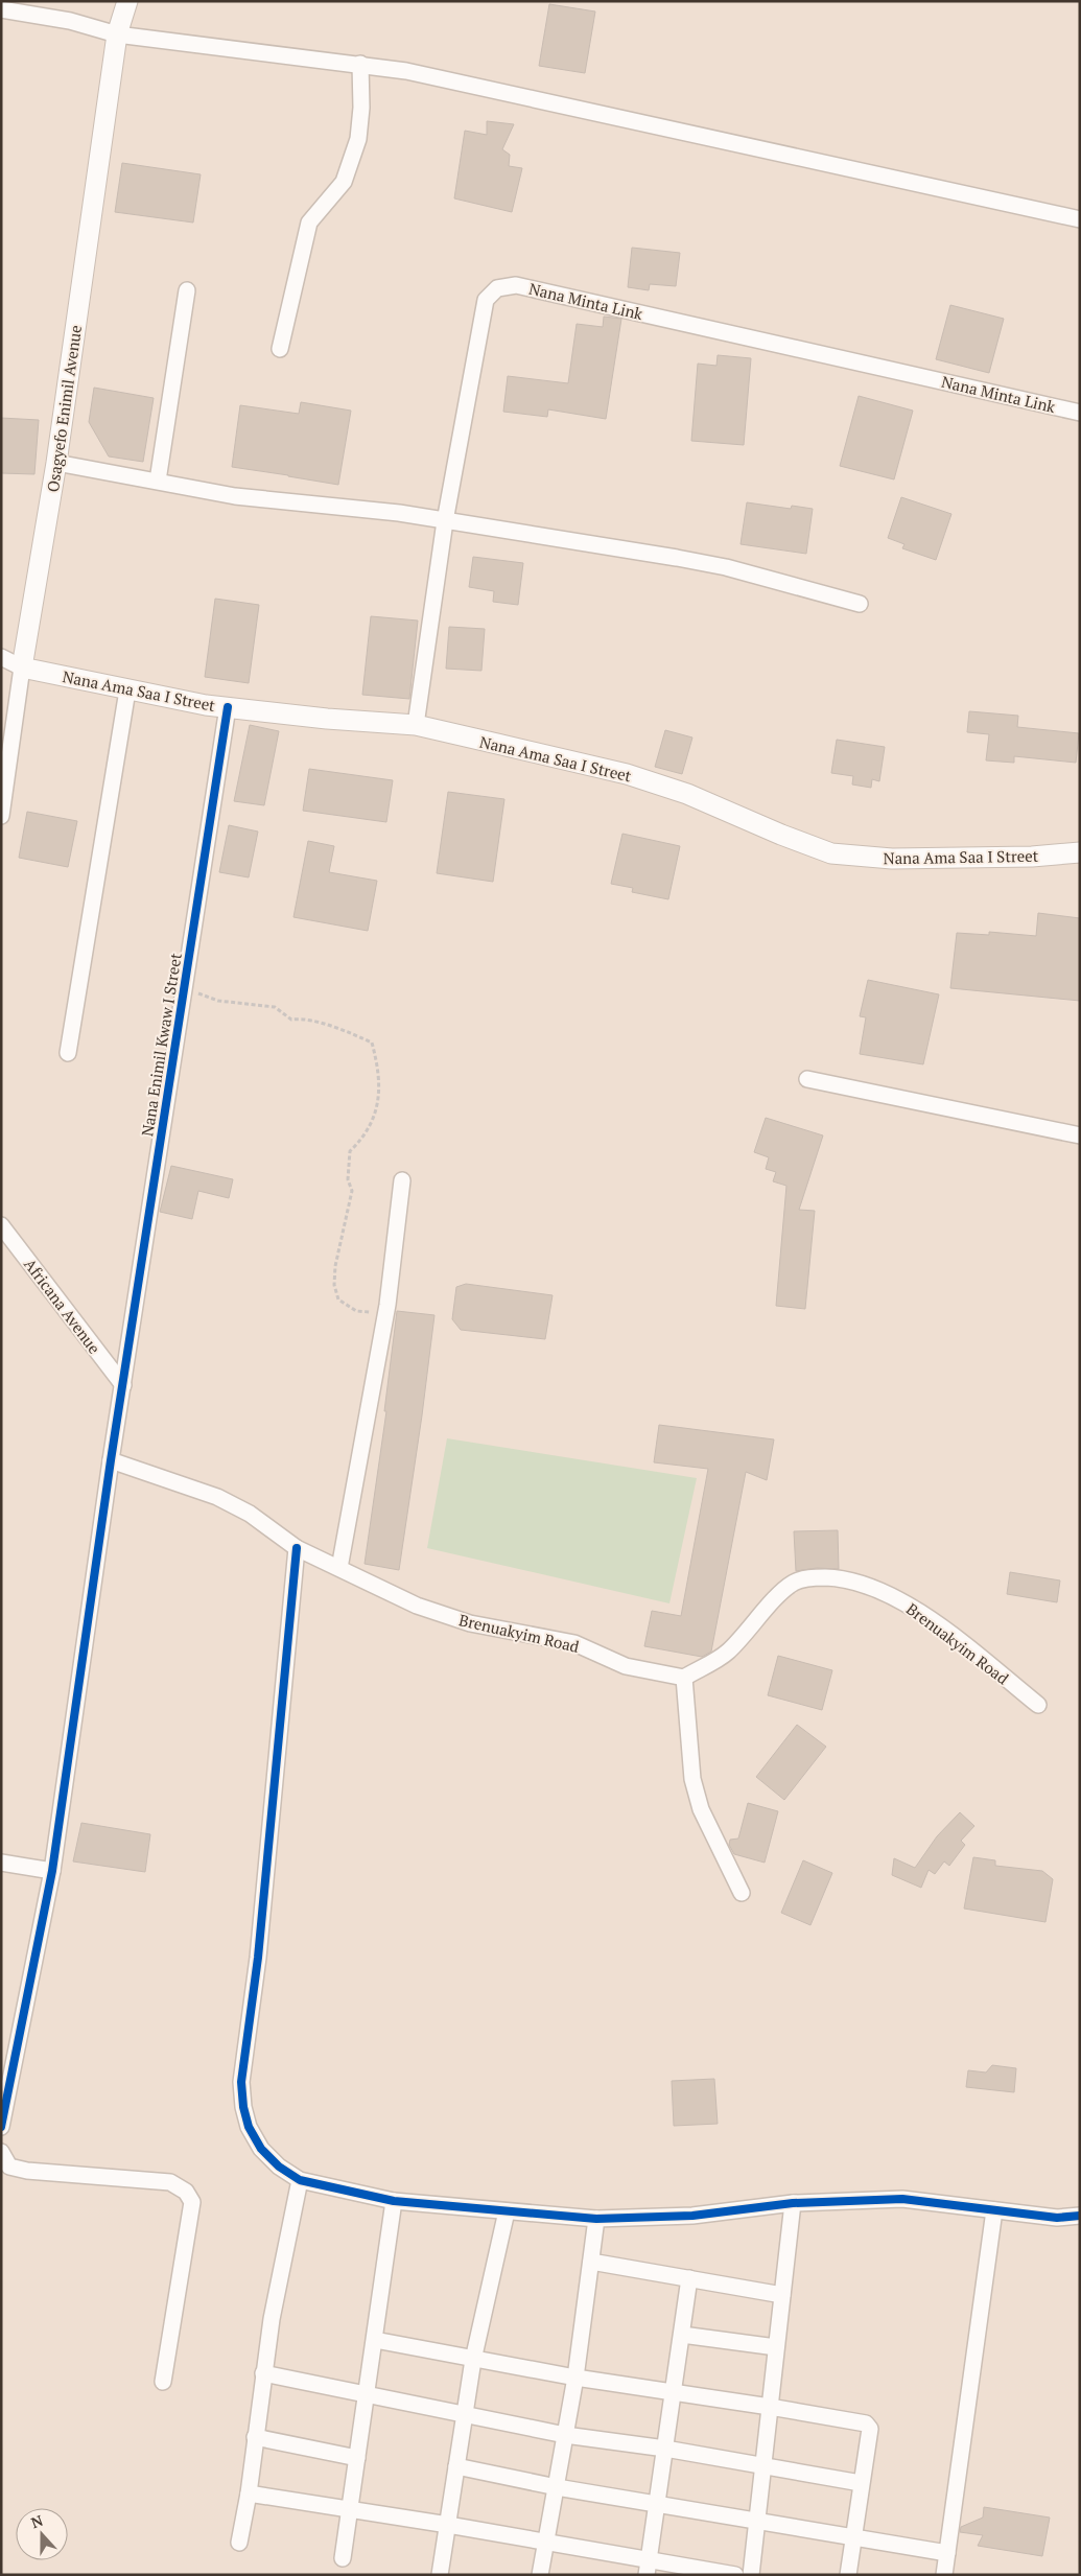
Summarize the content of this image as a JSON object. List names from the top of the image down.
{
  "streets": {
    "street": [
      "Nana Minta Link",
      "Osagyefo Enimil Avenue",
      "Nana Ama Saa I Street",
      "Nana Enimil Kwaw I Street",
      "Africana Avenue",
      "Brenuakyim Road"
    ]
  },
  "crossings": [
    ["Nana Minta Link", "Nana Ama Saa I Street"],
    ["Osagyefo Enimil Avenue", "Nana Ama Saa I Street"],
    ["Nana Ama Saa I Street", "Nana Enimil Kwaw I Street"],
    ["Nana Enimil Kwaw I Street", "Africana Avenue"],
    ["Nana Enimil Kwaw I Street", "Brenuakyim Road"]
  ],
  "north": "top"
}
